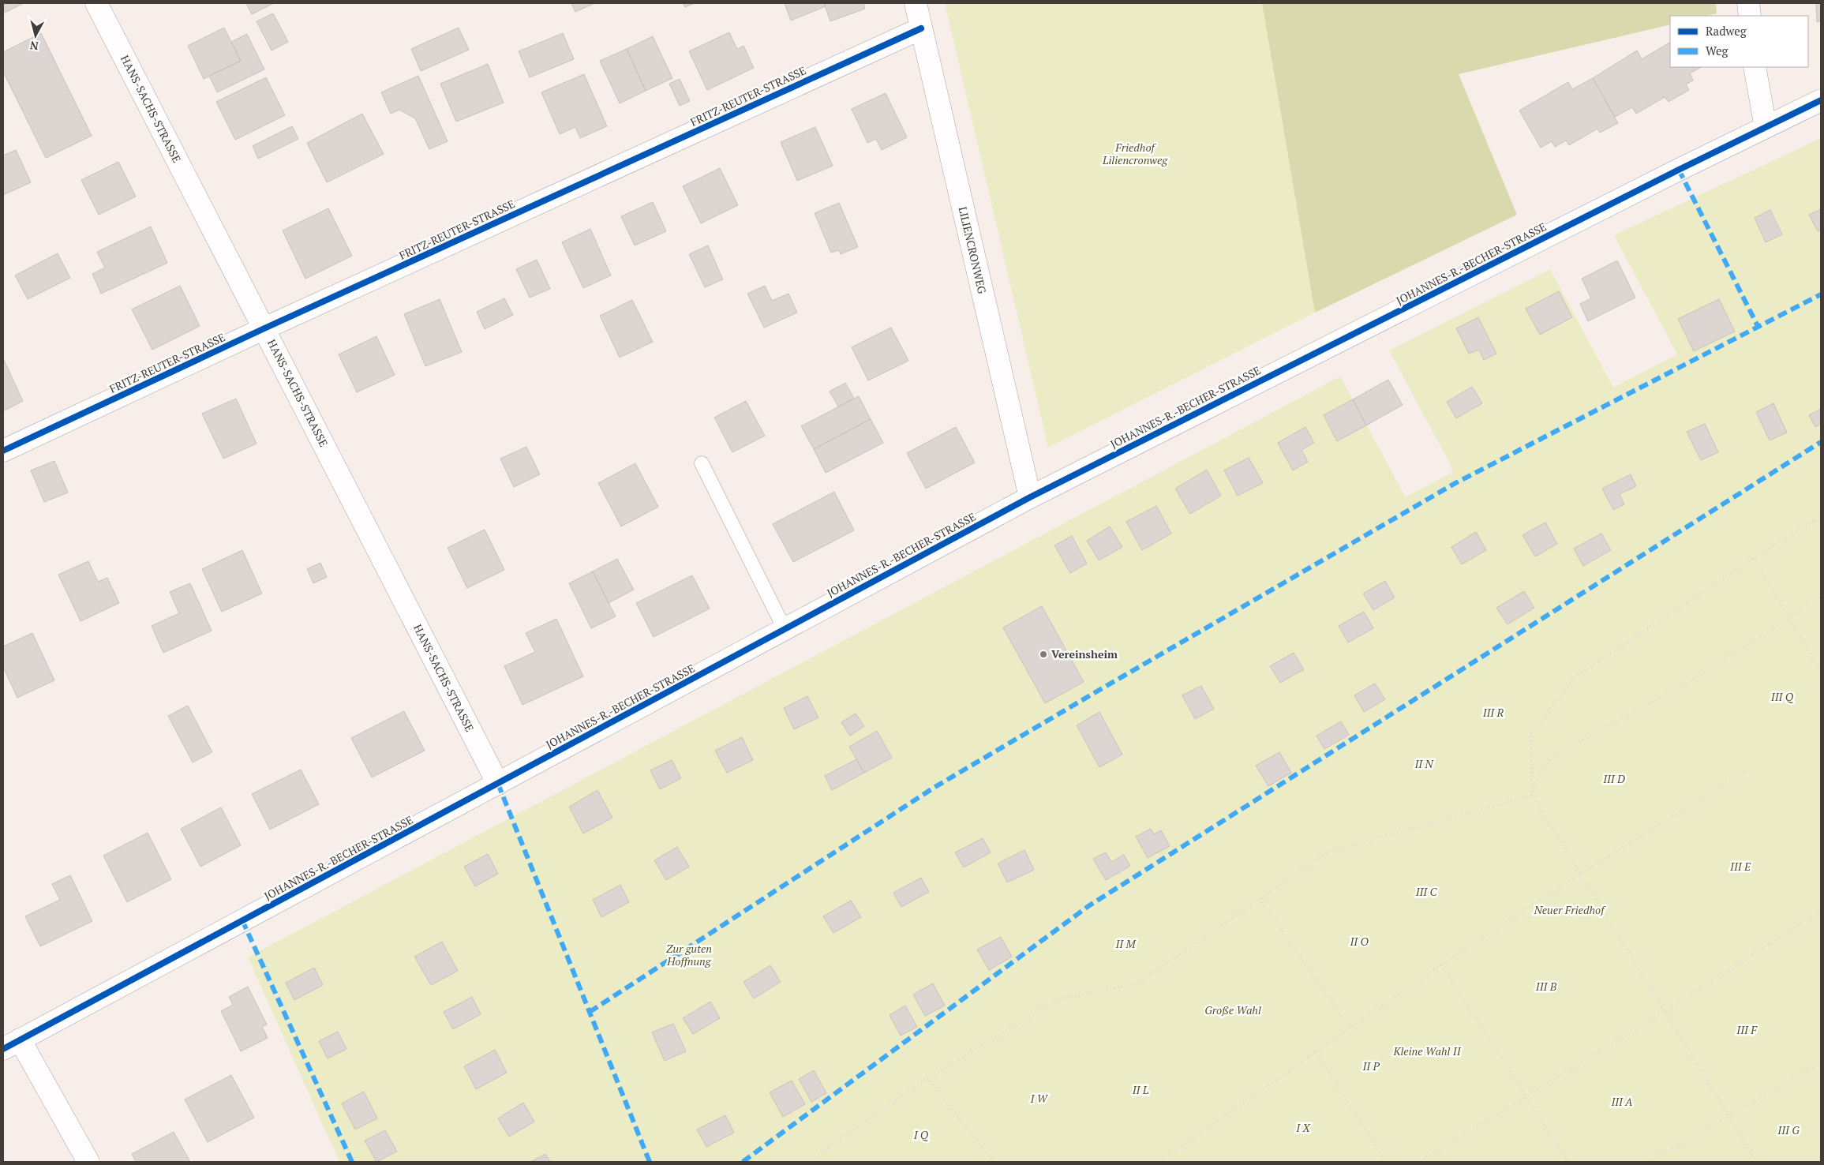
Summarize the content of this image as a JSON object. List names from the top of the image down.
{
  "streets": {
    "street": [
      "FRITZ-REUTER-STRASSE",
      "HANS-SACHS-STRASSE",
      "LILIENCRONWEG",
      "JOHANNES-R.-BECHER-STRASSE"
    ]
  },
  "crossings": [
    ["FRITZ-REUTER-STRASSE", "HANS-SACHS-STRASSE"],
    ["FRITZ-REUTER-STRASSE", "LILIENCRONWEG"],
    ["HANS-SACHS-STRASSE", "JOHANNES-R.-BECHER-STRASSE"],
    ["LILIENCRONWEG", "JOHANNES-R.-BECHER-STRASSE"]
  ],
  "parks": [
    "Friedhof Liliencronweg",
    "III Q",
    "III R",
    "II N",
    "III D",
    "III E",
    "III C",
    "Neuer Friedhof",
    "II O",
    "II M",
    "Zur guten Hoffnung",
    "III B",
    "Große Wahl",
    "III F",
    "Kleine Wahl II",
    "II P",
    "II L",
    "I W",
    "III A",
    "I X",
    "III G",
    "I Q"
  ],
  "places": ["Vereinsheim"],
  "legend": ["Radweg", "Weg"],
  "north": "bottom"
}
